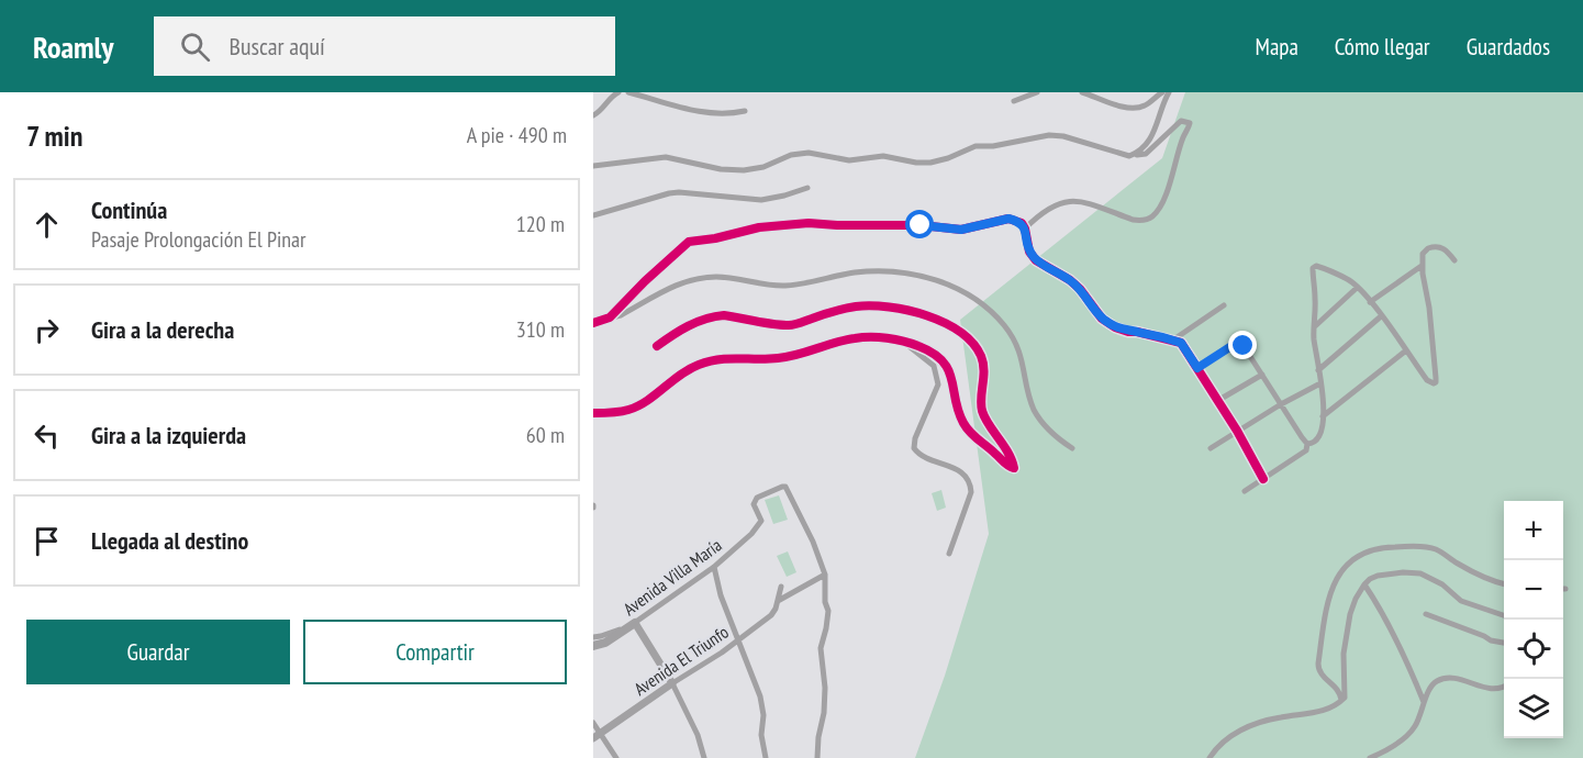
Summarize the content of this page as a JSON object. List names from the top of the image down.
{
  "streets": {
    "main road": ["Avenida Villa María"],
    "street": ["Avenida El Triunfo"]
  },
  "crossings": [
    ["Avenida Villa María", "Avenida El Triunfo"]
  ],
  "page": {
    "header": "Roamly",
    "search": "Buscar aquí",
    "nav": ["Mapa", "Cómo llegar", "Guardados"],
    "heading": ["7 min", "A pie · 490 m"],
    "list": [
      ["Continúa", "Pasaje Prolongación El Pinar", "120 m"],
      ["Gira a la derecha", "310 m"],
      ["Gira a la izquierda", "60 m"],
      "Llegada al destino"
    ],
    "map_buttons": ["+", "−"],
    "buttons": ["Guardar", "Compartir"]
  }
}
